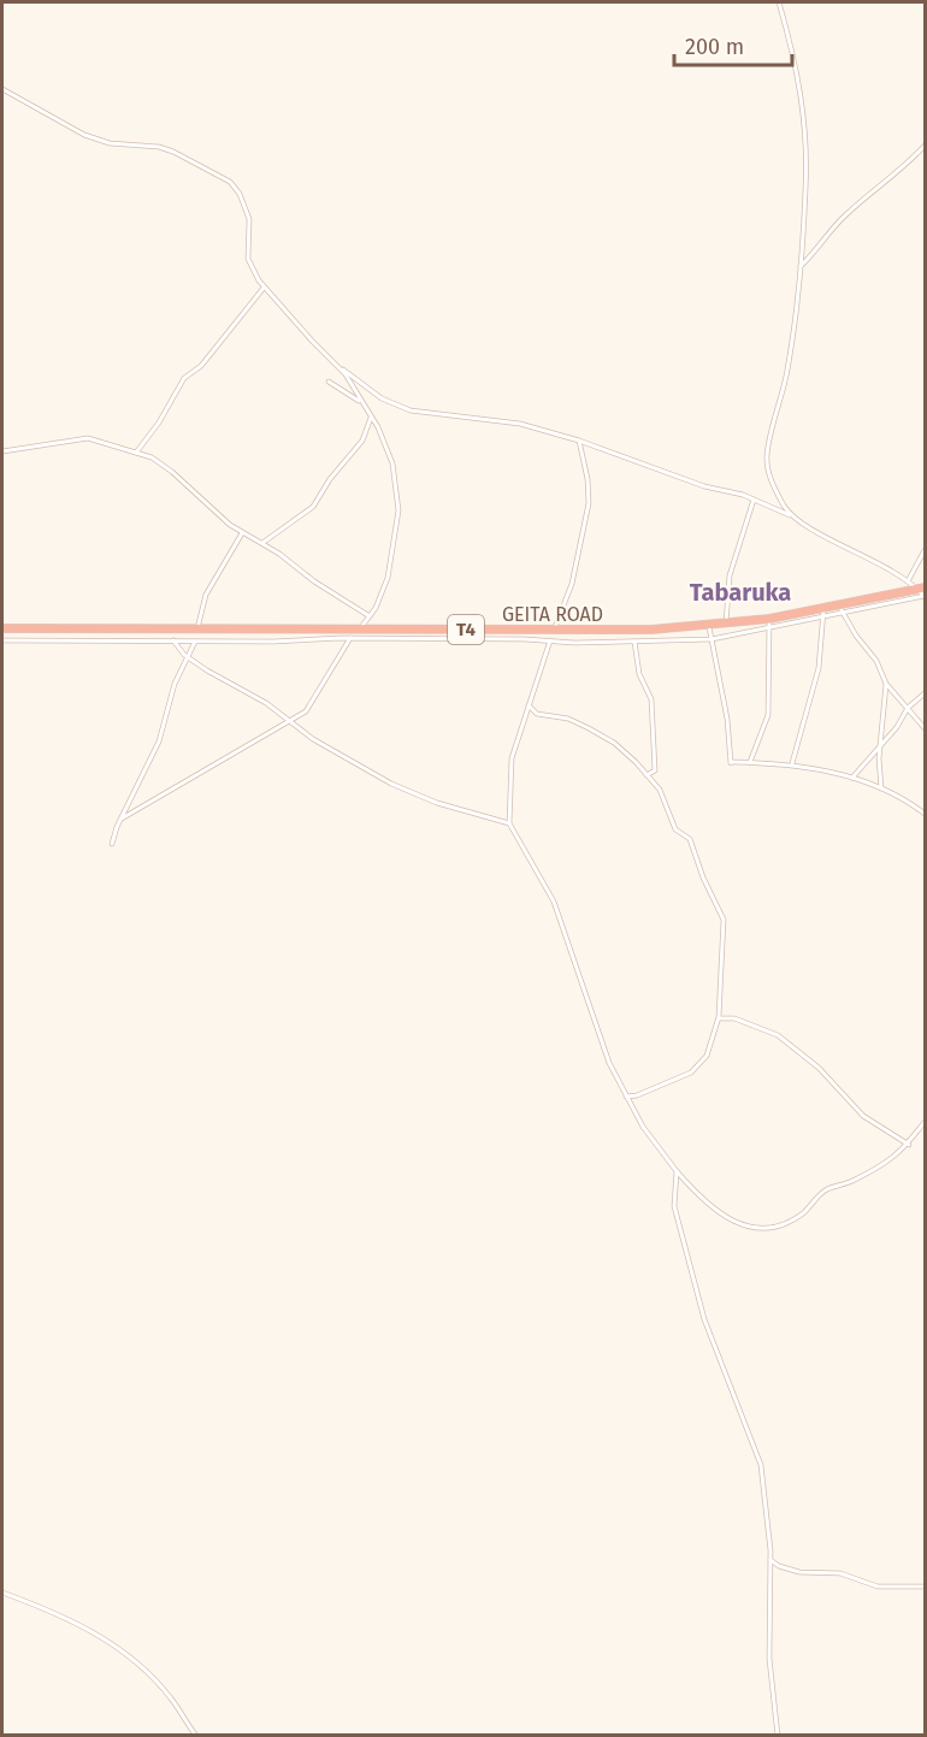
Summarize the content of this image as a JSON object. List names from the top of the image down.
{
  "streets": {
    "highway": ["GEITA ROAD", "T4"]
  },
  "districts": ["Tabaruka"],
  "scale_bar": "200 m"
}
